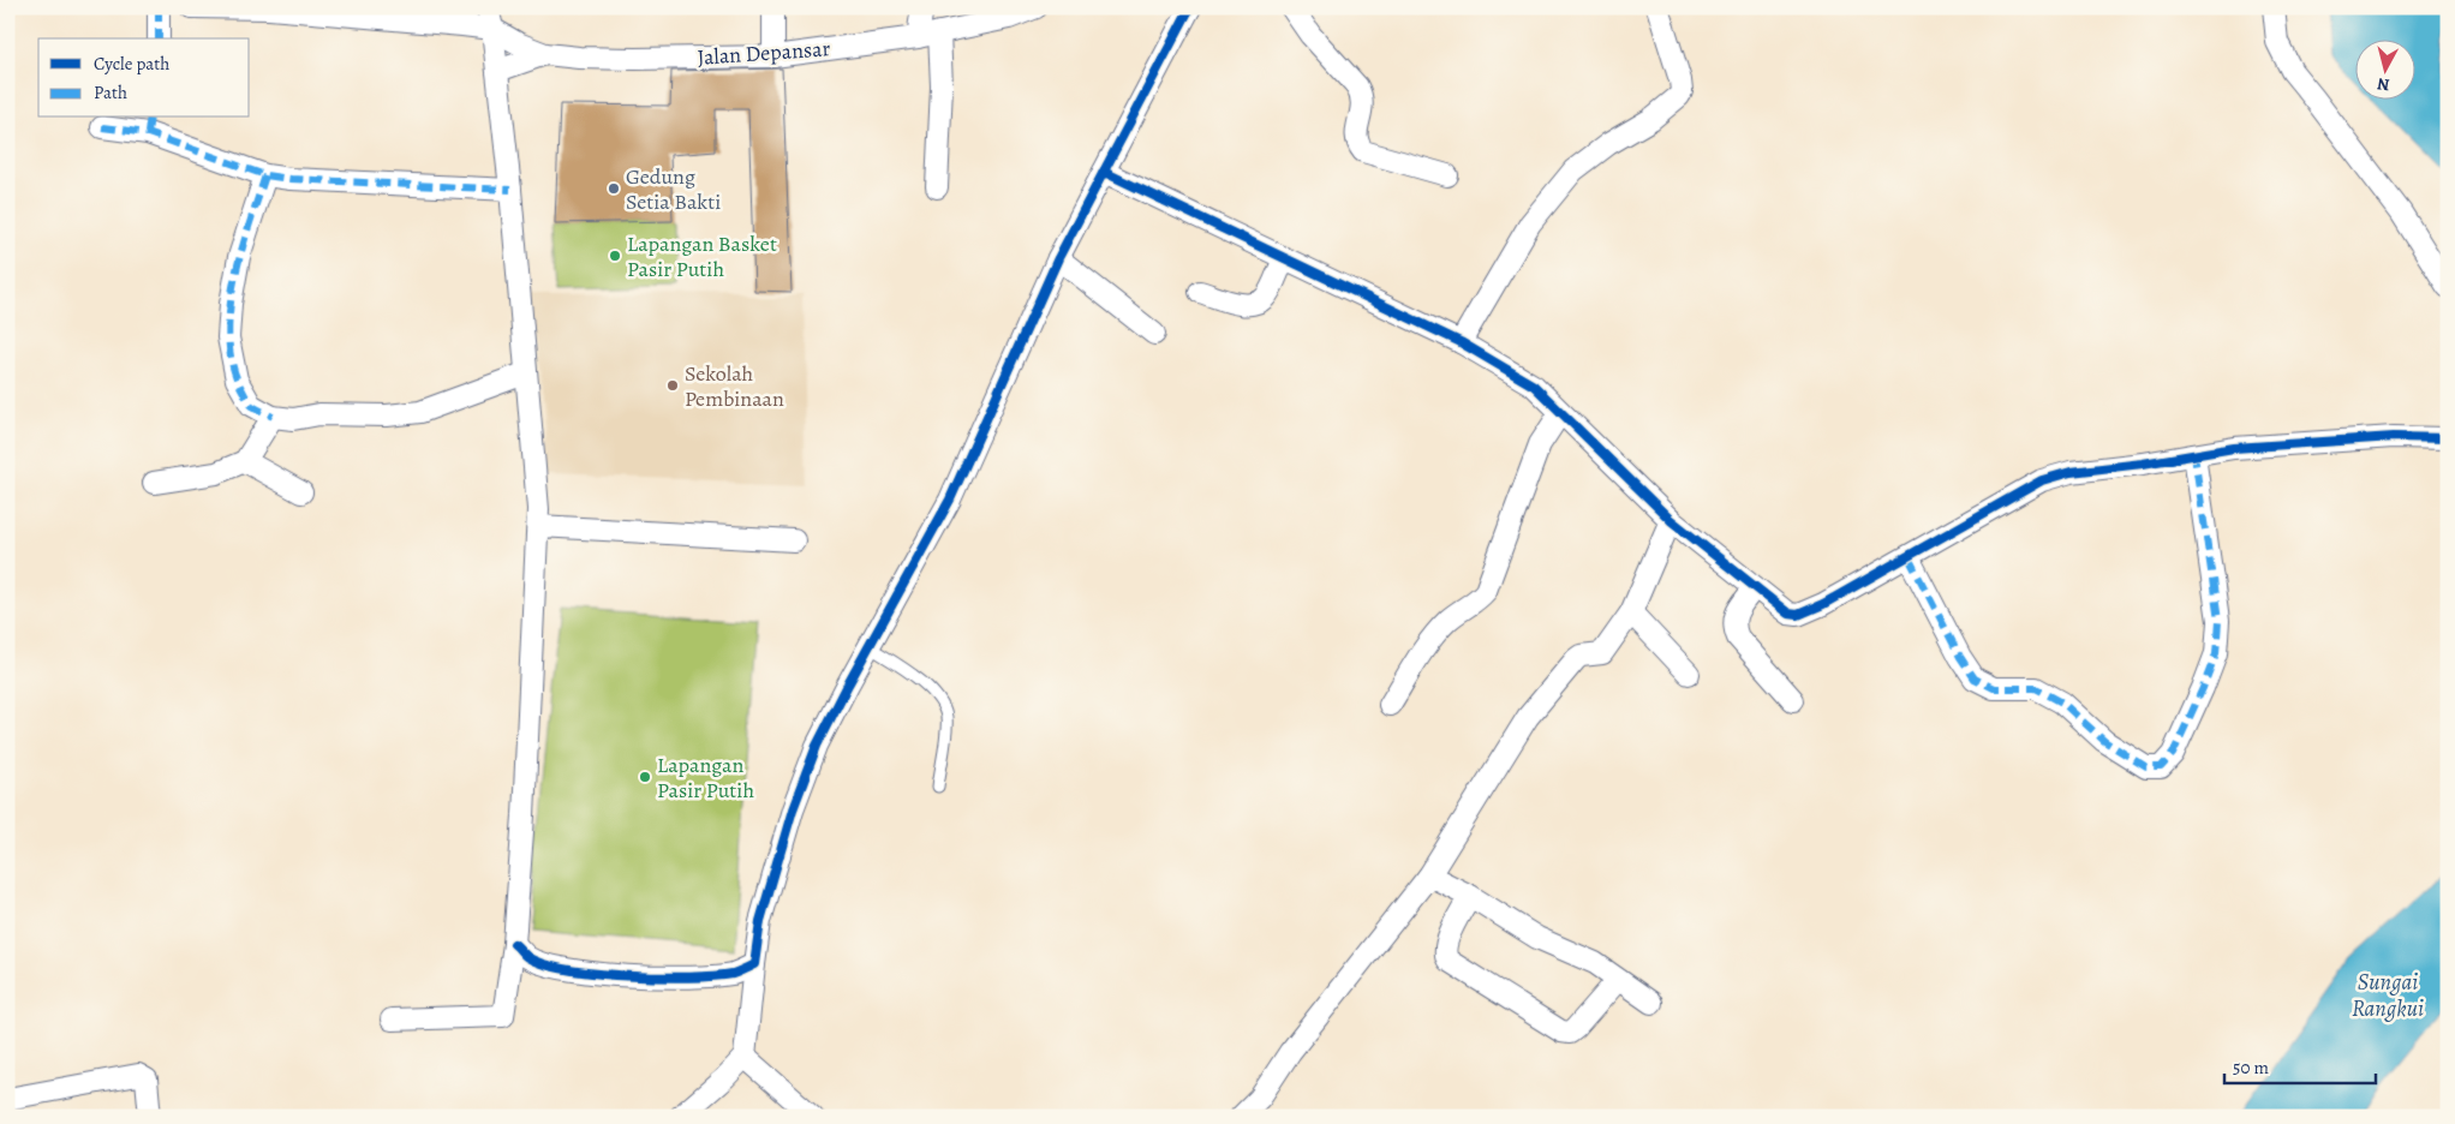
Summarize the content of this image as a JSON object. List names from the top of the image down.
{
  "streets": {
    "street": ["Jalan Depansar"]
  },
  "water": ["Sungai Rangkui"],
  "places": [
    "Gedung Setia Bakti",
    "Lapangan Basket Pasir Putih",
    "Sekolah Pembinaan",
    "Lapangan Pasir Putih"
  ],
  "legend": ["Cycle path", "Path"],
  "scale_bar": "50 m",
  "north": "bottom"
}
